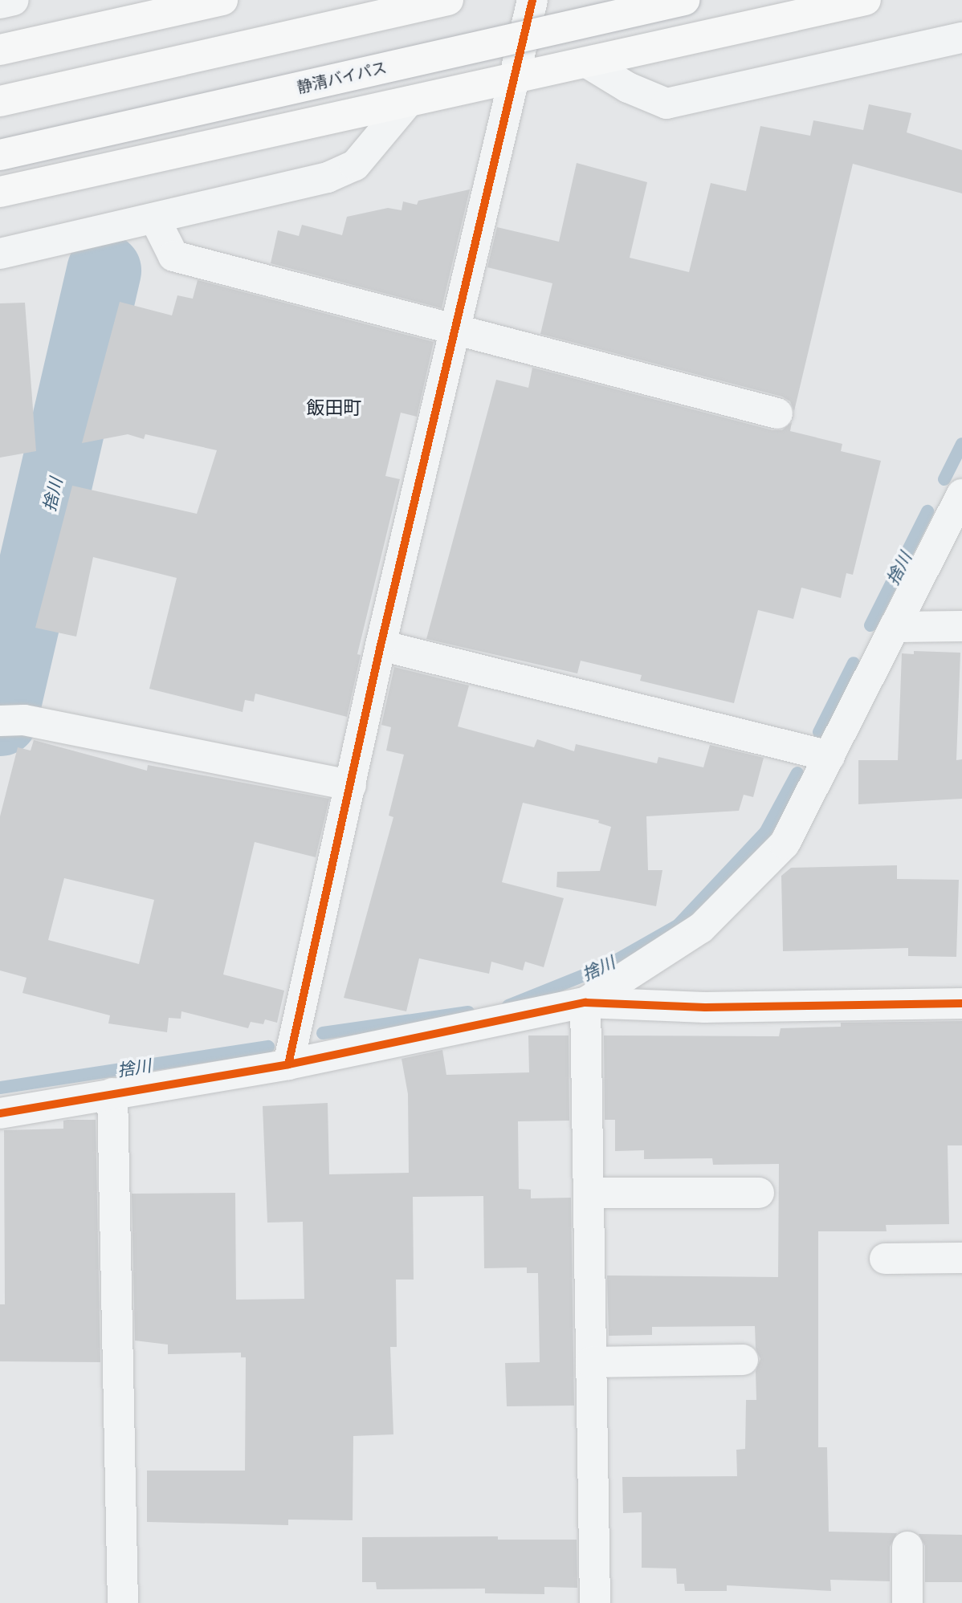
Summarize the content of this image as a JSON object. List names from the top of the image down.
{
  "streets": {
    "highway": ["静清バイパス"]
  },
  "districts": ["飯田町"],
  "water": ["捨川"]
}
